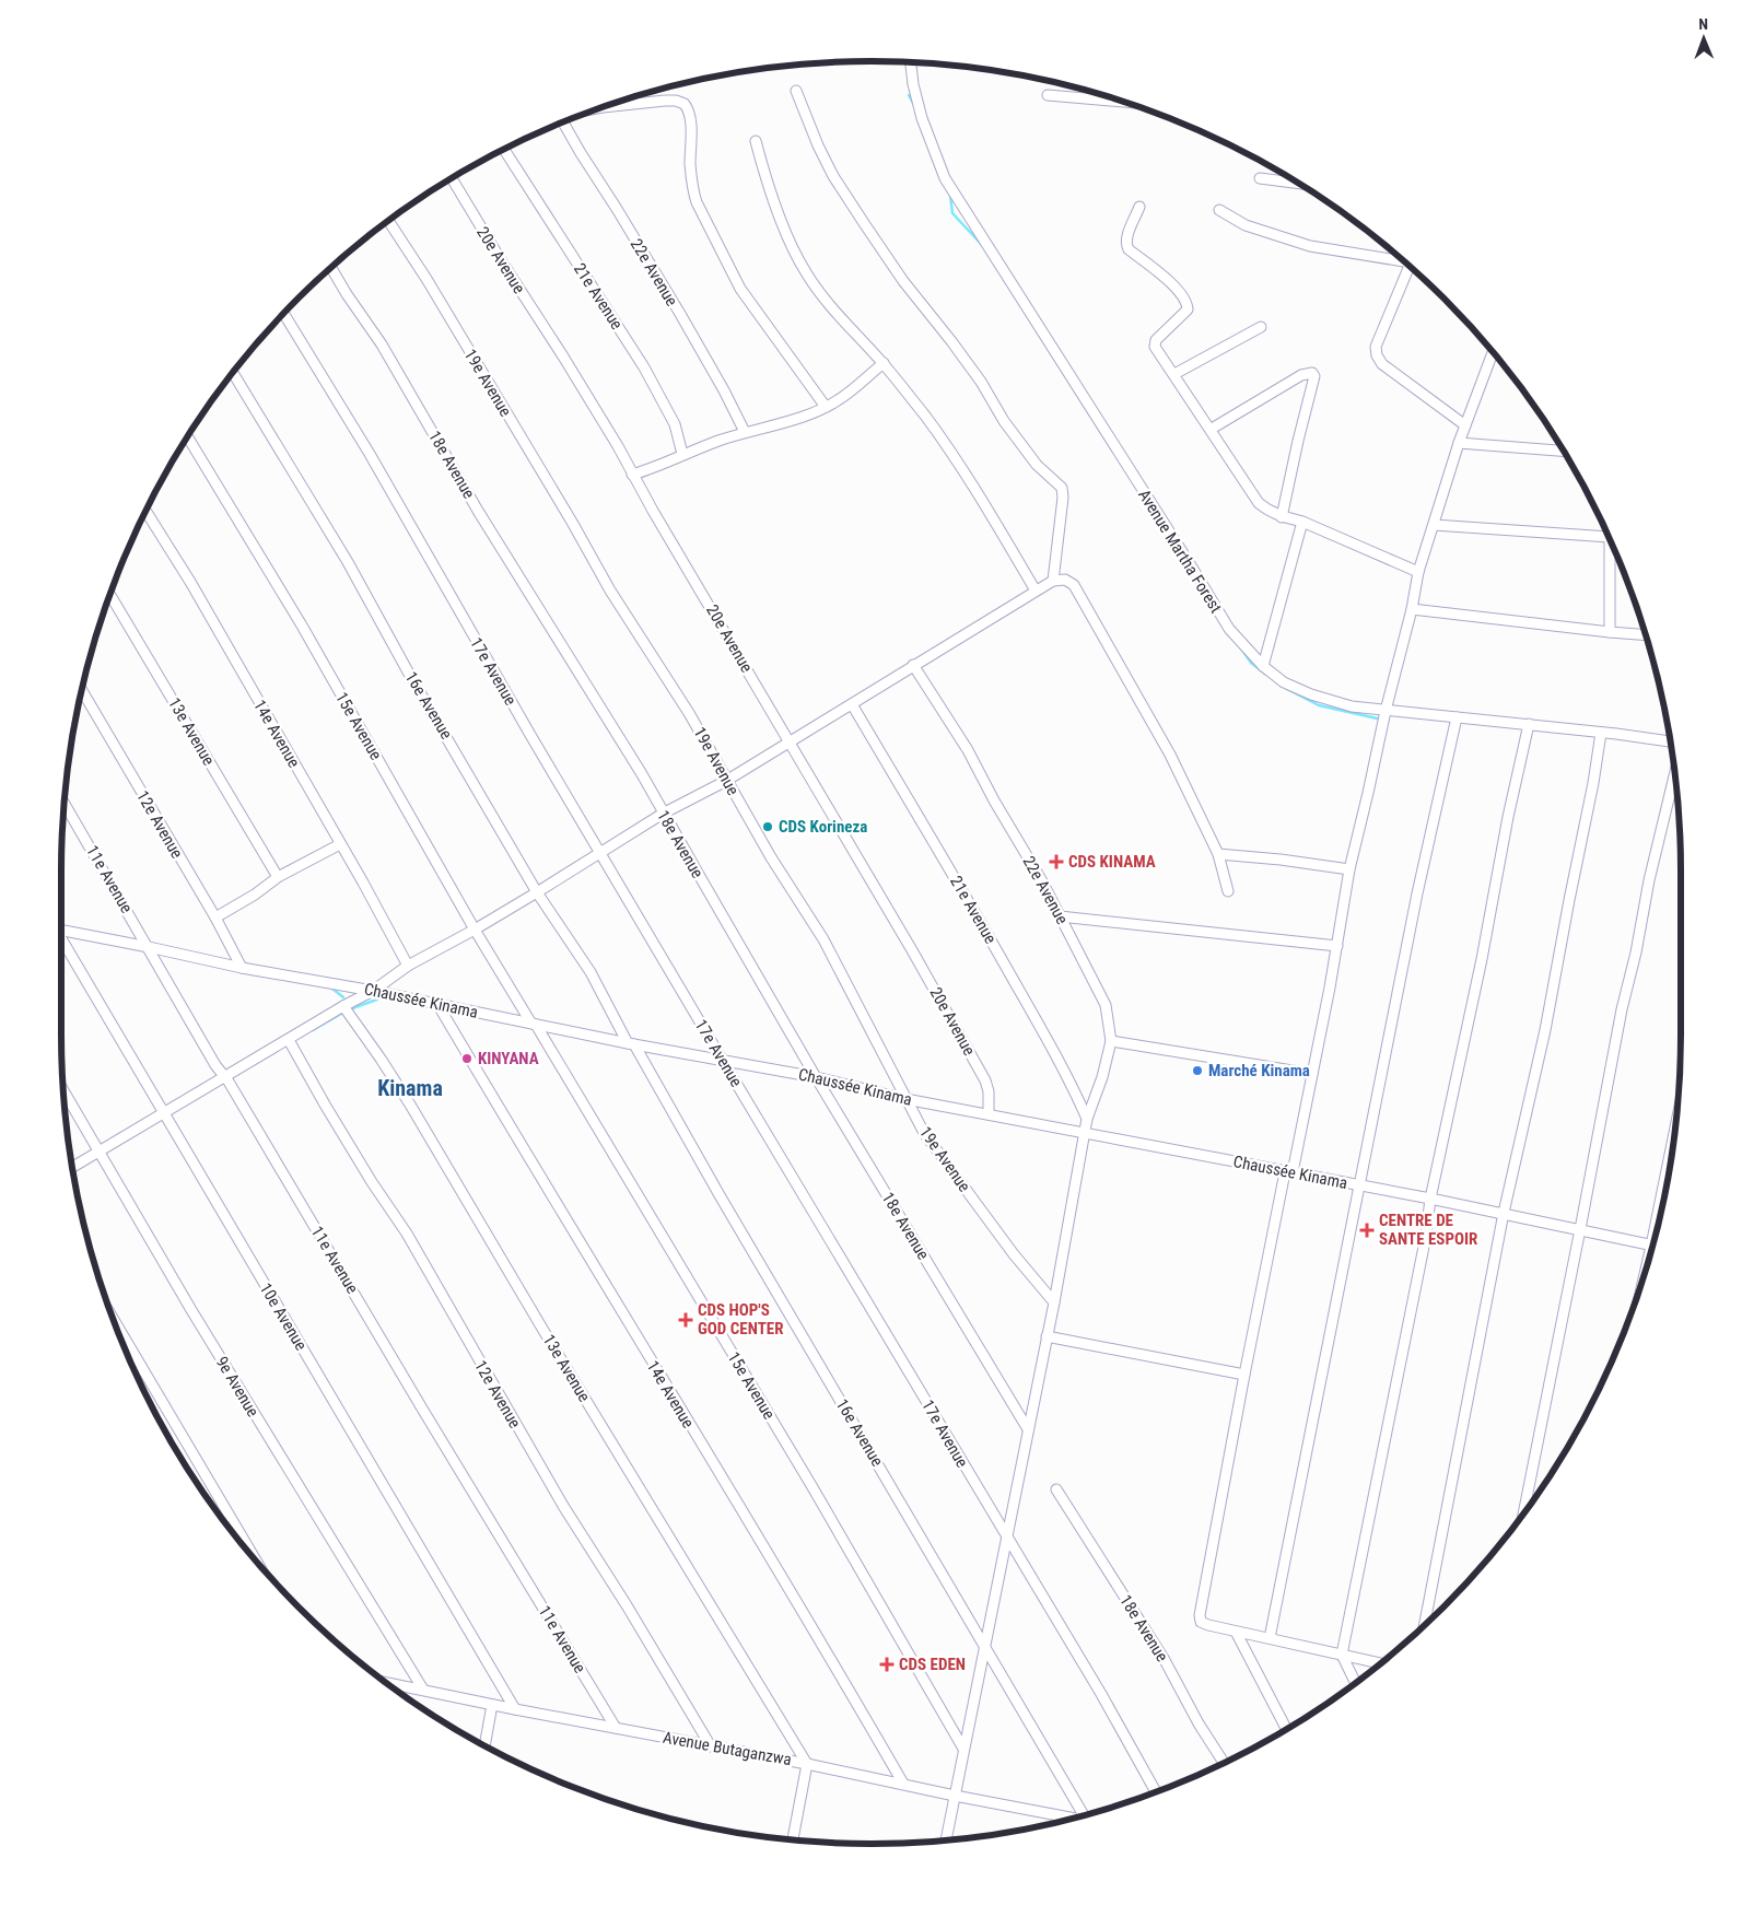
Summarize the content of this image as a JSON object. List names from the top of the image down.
{
  "streets": {
    "street": [
      "20e Avenue",
      "22e Avenue",
      "21e Avenue",
      "19e Avenue",
      "18e Avenue",
      "Avenue Martha Forest",
      "17e Avenue",
      "16e Avenue",
      "15e Avenue",
      "13e Avenue",
      "14e Avenue",
      "12e Avenue",
      "11e Avenue",
      "Chaussée Kinama",
      "10e Avenue",
      "9e Avenue",
      "Avenue Butaganzwa"
    ]
  },
  "crossings": [
    ["20e Avenue", "Chaussée Kinama"],
    ["22e Avenue", "21e Avenue"],
    ["22e Avenue", "19e Avenue"],
    ["22e Avenue", "18e Avenue"],
    ["22e Avenue", "17e Avenue"],
    ["22e Avenue", "16e Avenue"],
    ["22e Avenue", "15e Avenue"],
    ["22e Avenue", "Chaussée Kinama"],
    ["22e Avenue", "Avenue Butaganzwa"],
    ["19e Avenue", "Chaussée Kinama"],
    ["18e Avenue", "Chaussée Kinama"],
    ["17e Avenue", "Chaussée Kinama"],
    ["16e Avenue", "Chaussée Kinama"],
    ["15e Avenue", "Chaussée Kinama"],
    ["13e Avenue", "Avenue Butaganzwa"],
    ["14e Avenue", "Chaussée Kinama"],
    ["14e Avenue", "Avenue Butaganzwa"],
    ["12e Avenue", "Chaussée Kinama"],
    ["12e Avenue", "Avenue Butaganzwa"],
    ["11e Avenue", "Chaussée Kinama"],
    ["11e Avenue", "Avenue Butaganzwa"],
    ["10e Avenue", "Avenue Butaganzwa"],
    ["9e Avenue", "Avenue Butaganzwa"]
  ],
  "districts": ["Kinama"],
  "places": {
    "other": ["CDS Korineza", "KINYANA", "Marché Kinama"],
    "health": [
      "CDS KINAMA",
      "CENTRE DE SANTE ESPOIR",
      "CDS HOP'S GOD CENTER",
      "CDS EDEN"
    ]
  },
  "north": "top"
}
